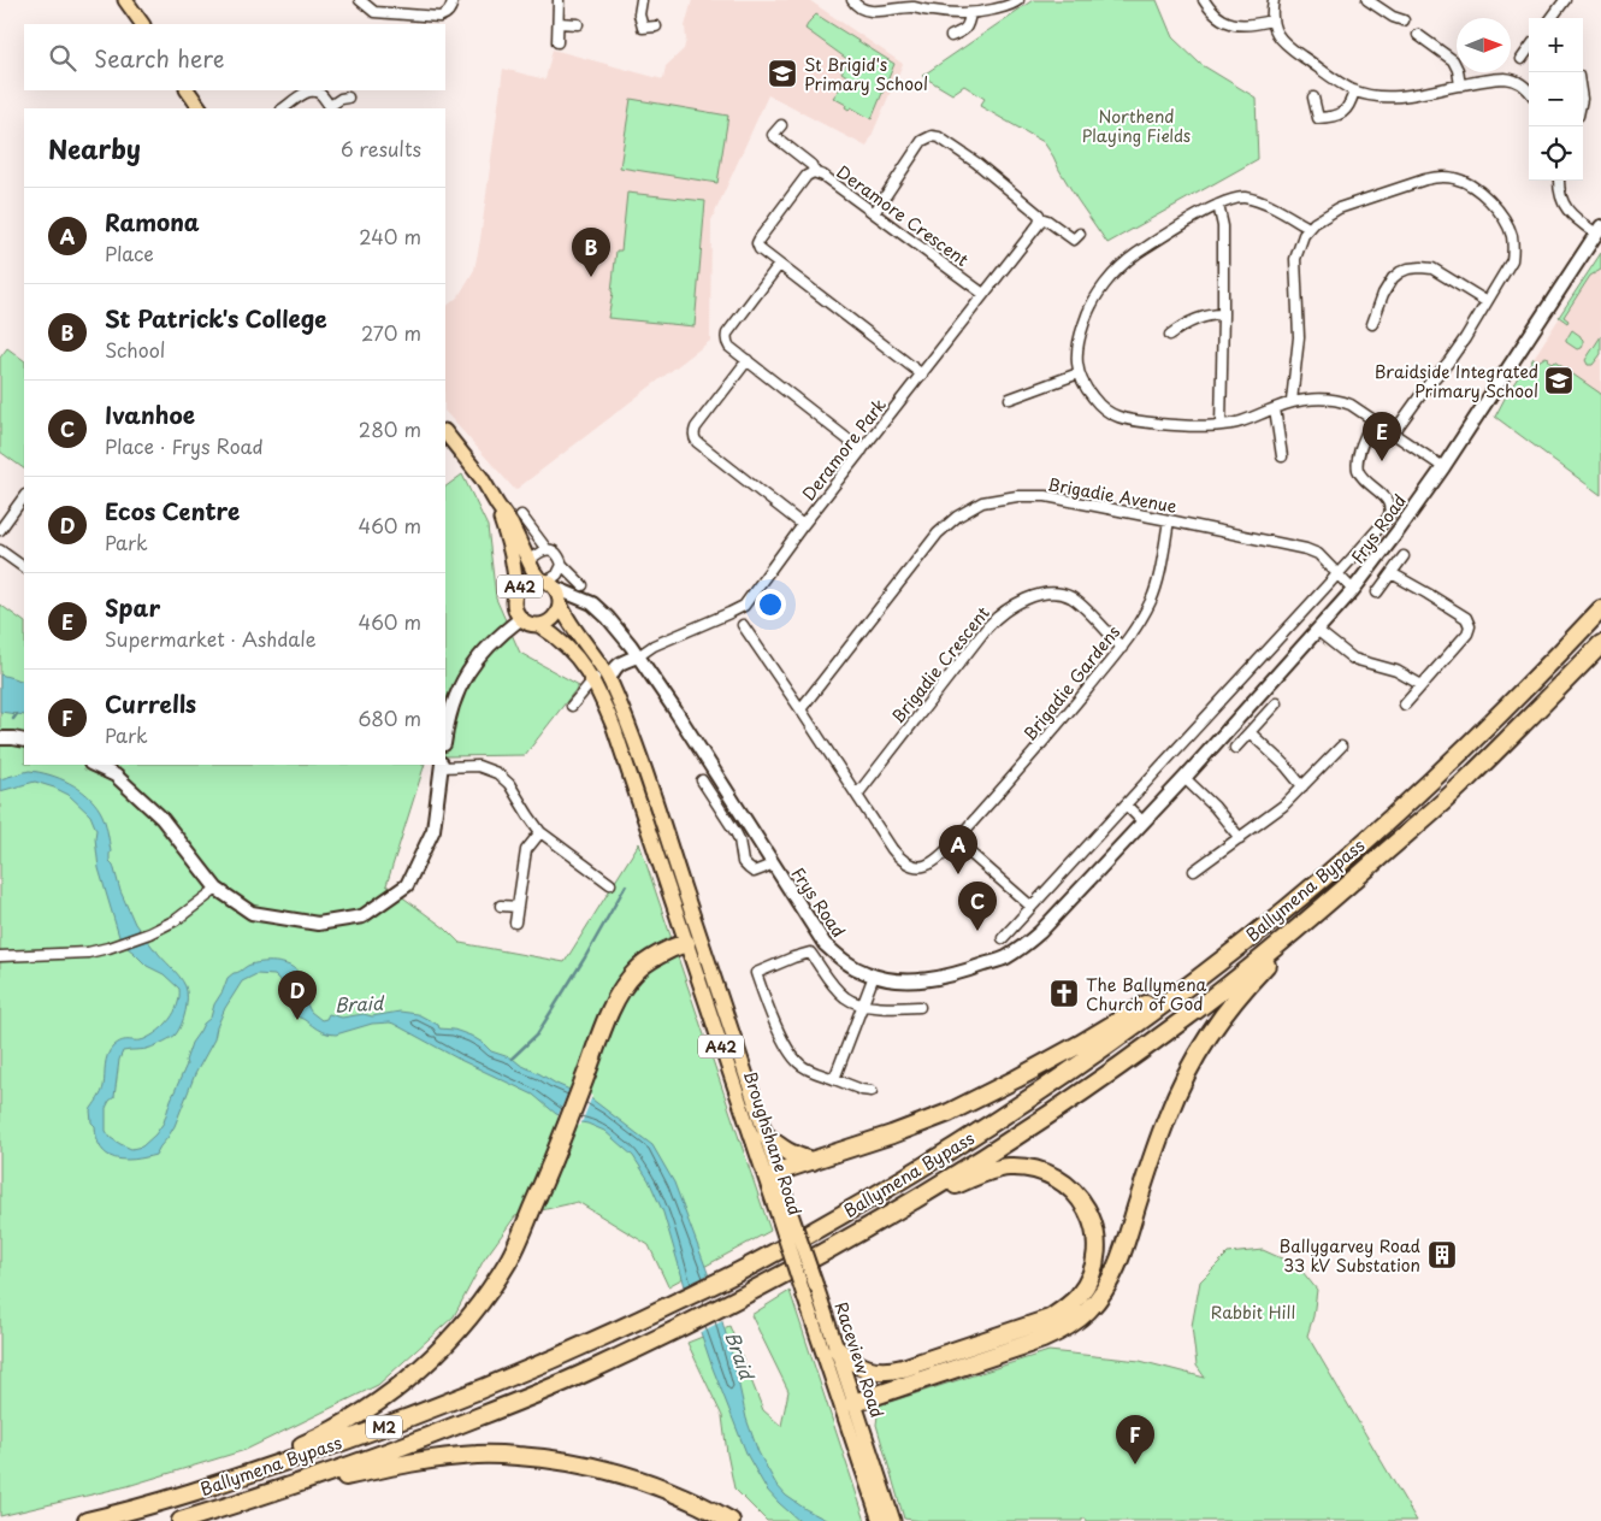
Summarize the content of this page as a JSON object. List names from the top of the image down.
{
  "streets": {
    "highway": ["Ballymena Bypass", "M2"],
    "main road": ["A42", "Broughshane Road", "Raceview Road"],
    "street": [
      "Deramore Crescent",
      "Deramore Park",
      "Brigadie Avenue",
      "Frys Road",
      "Brigadie Crescent",
      "Brigadie Gardens"
    ]
  },
  "crossings": [
    ["Deramore Crescent", "Deramore Park"],
    ["Deramore Park", "Frys Road"],
    ["Brigadie Avenue", "Frys Road"],
    ["Brigadie Avenue", "Brigadie Gardens"],
    ["Frys Road", "A42"],
    ["Frys Road", "Broughshane Road"],
    ["A42", "Broughshane Road"],
    ["Brigadie Crescent", "Brigadie Gardens"],
    ["Broughshane Road", "Raceview Road"]
  ],
  "water": ["Braid"],
  "parks": ["Northend Playing Fields", "Rabbit Hill"],
  "places": {
    "school or university": ["St Brigid's Primary School", "Braidside Integrated Primary School"],
    "church": ["The Ballymena Church of God"],
    "building": ["Ballygarvey Road 33 kV Substation"]
  },
  "north": "right",
  "page": {
    "map_buttons": ["+", "−"],
    "search": "Search here",
    "heading": ["Nearby", "6 results"],
    "list": [
      {
        "mark": "A",
        "name": "Ramona",
        "note": "Place",
        "value": "240 m"
      },
      {
        "mark": "B",
        "name": "St Patrick's College",
        "note": "School",
        "value": "270 m"
      },
      {
        "mark": "C",
        "name": "Ivanhoe",
        "note": "Place · Frys Road",
        "value": "280 m"
      },
      {
        "mark": "D",
        "name": "Ecos Centre",
        "note": "Park",
        "value": "460 m"
      },
      {
        "mark": "E",
        "name": "Spar",
        "note": "Supermarket · Ashdale",
        "value": "460 m"
      },
      {
        "mark": "F",
        "name": "Currells",
        "note": "Park",
        "value": "680 m"
      }
    ],
    "pins": [
      "B",
      "E",
      "A",
      "C",
      "D",
      "F"
    ]
  }
}
